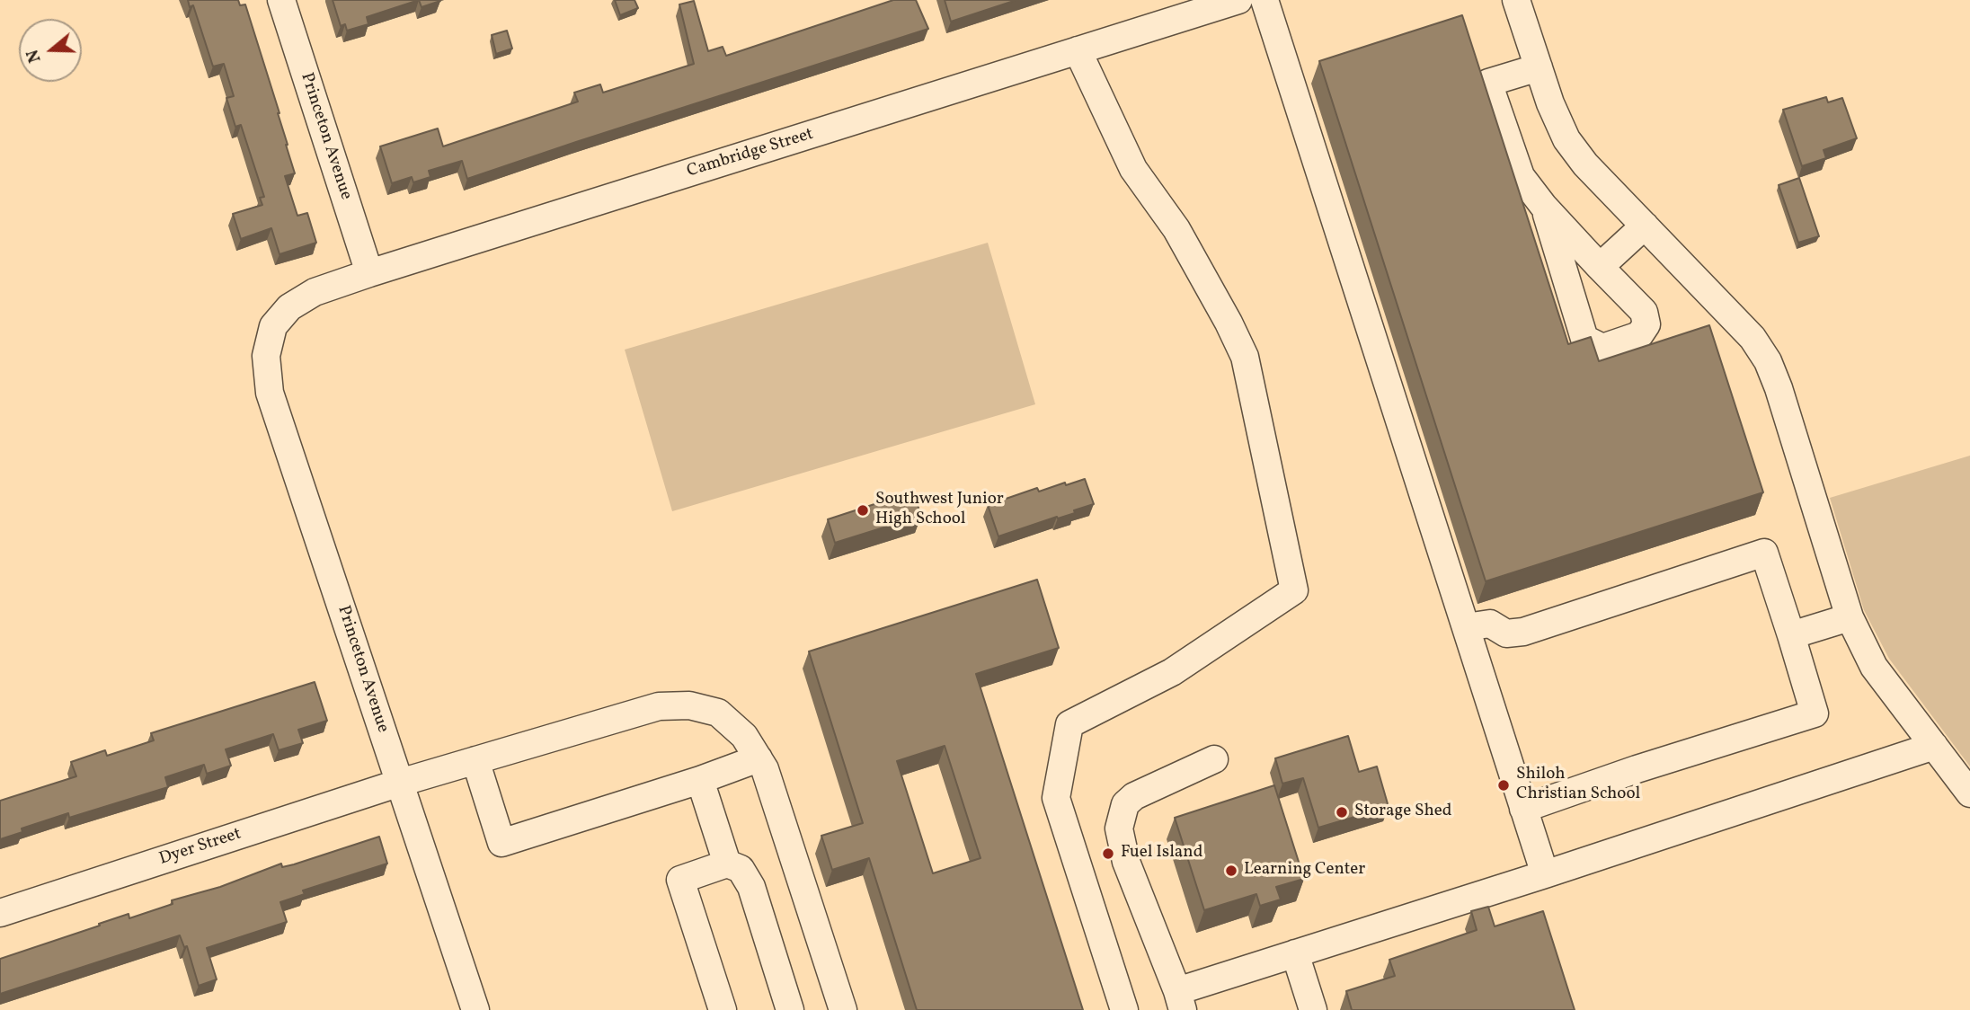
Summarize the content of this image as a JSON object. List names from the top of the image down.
{
  "streets": {
    "street": ["Princeton Avenue", "Cambridge Street", "Dyer Street"]
  },
  "crossings": [
    ["Princeton Avenue", "Cambridge Street"],
    ["Princeton Avenue", "Dyer Street"]
  ],
  "places": [
    "Southwest Junior High School",
    "Shiloh Christian School",
    "Storage Shed",
    "Fuel Island",
    "Learning Center"
  ],
  "north": "left"
}
